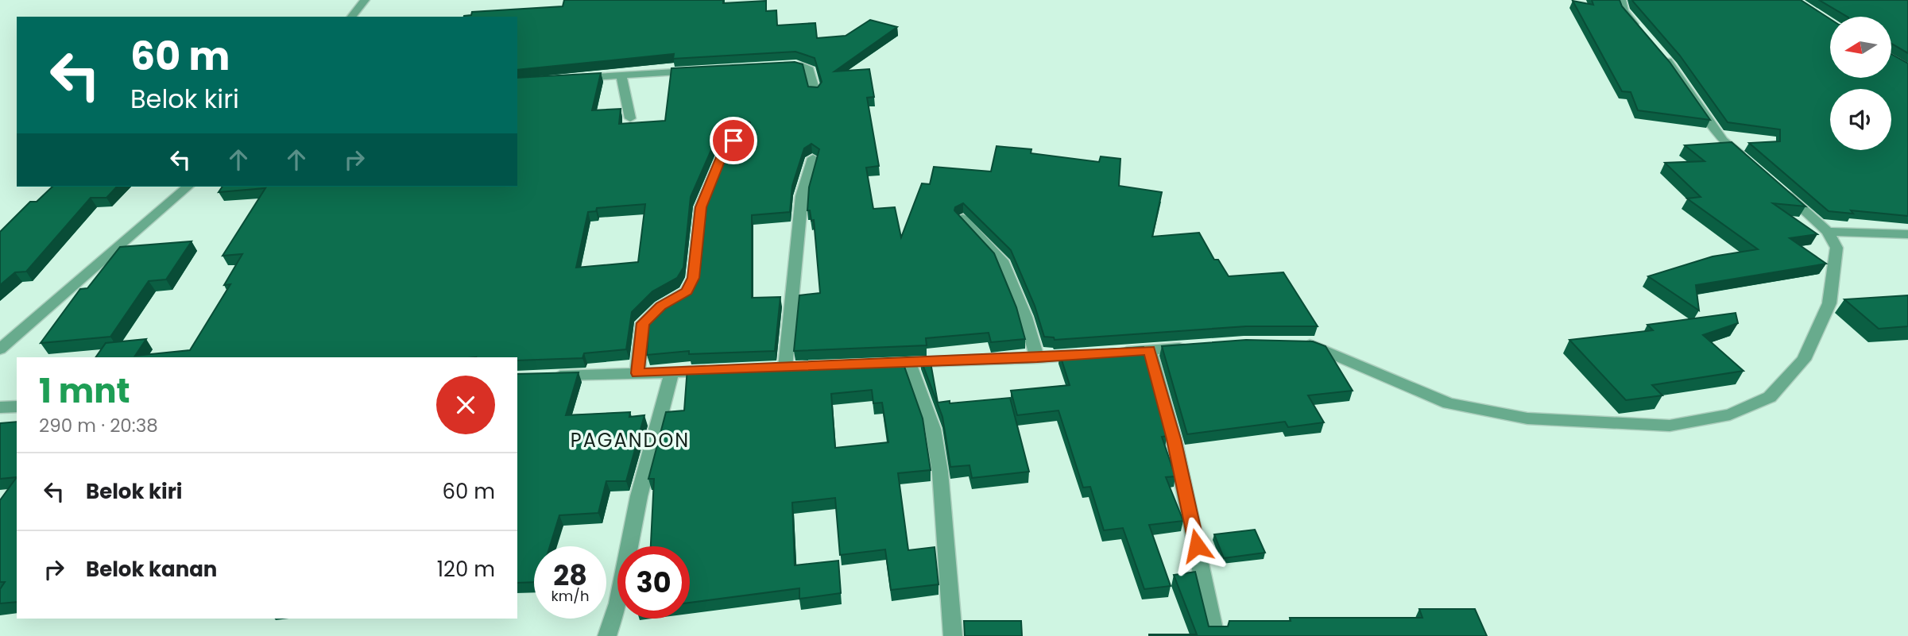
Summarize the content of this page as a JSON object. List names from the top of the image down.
{
  "districts": ["PAGANDON"],
  "north": "left",
  "page": {
    "turn": ["60 m", "Belok kiri"],
    "heading": ["1 mnt", "290 m · 20:38"],
    "list": [
      {
        "name": "Belok kiri",
        "value": "60 m"
      },
      {
        "name": "Belok kanan",
        "value": "120 m"
      }
    ],
    "speed": "28 km/h",
    "limit": "30"
  }
}
